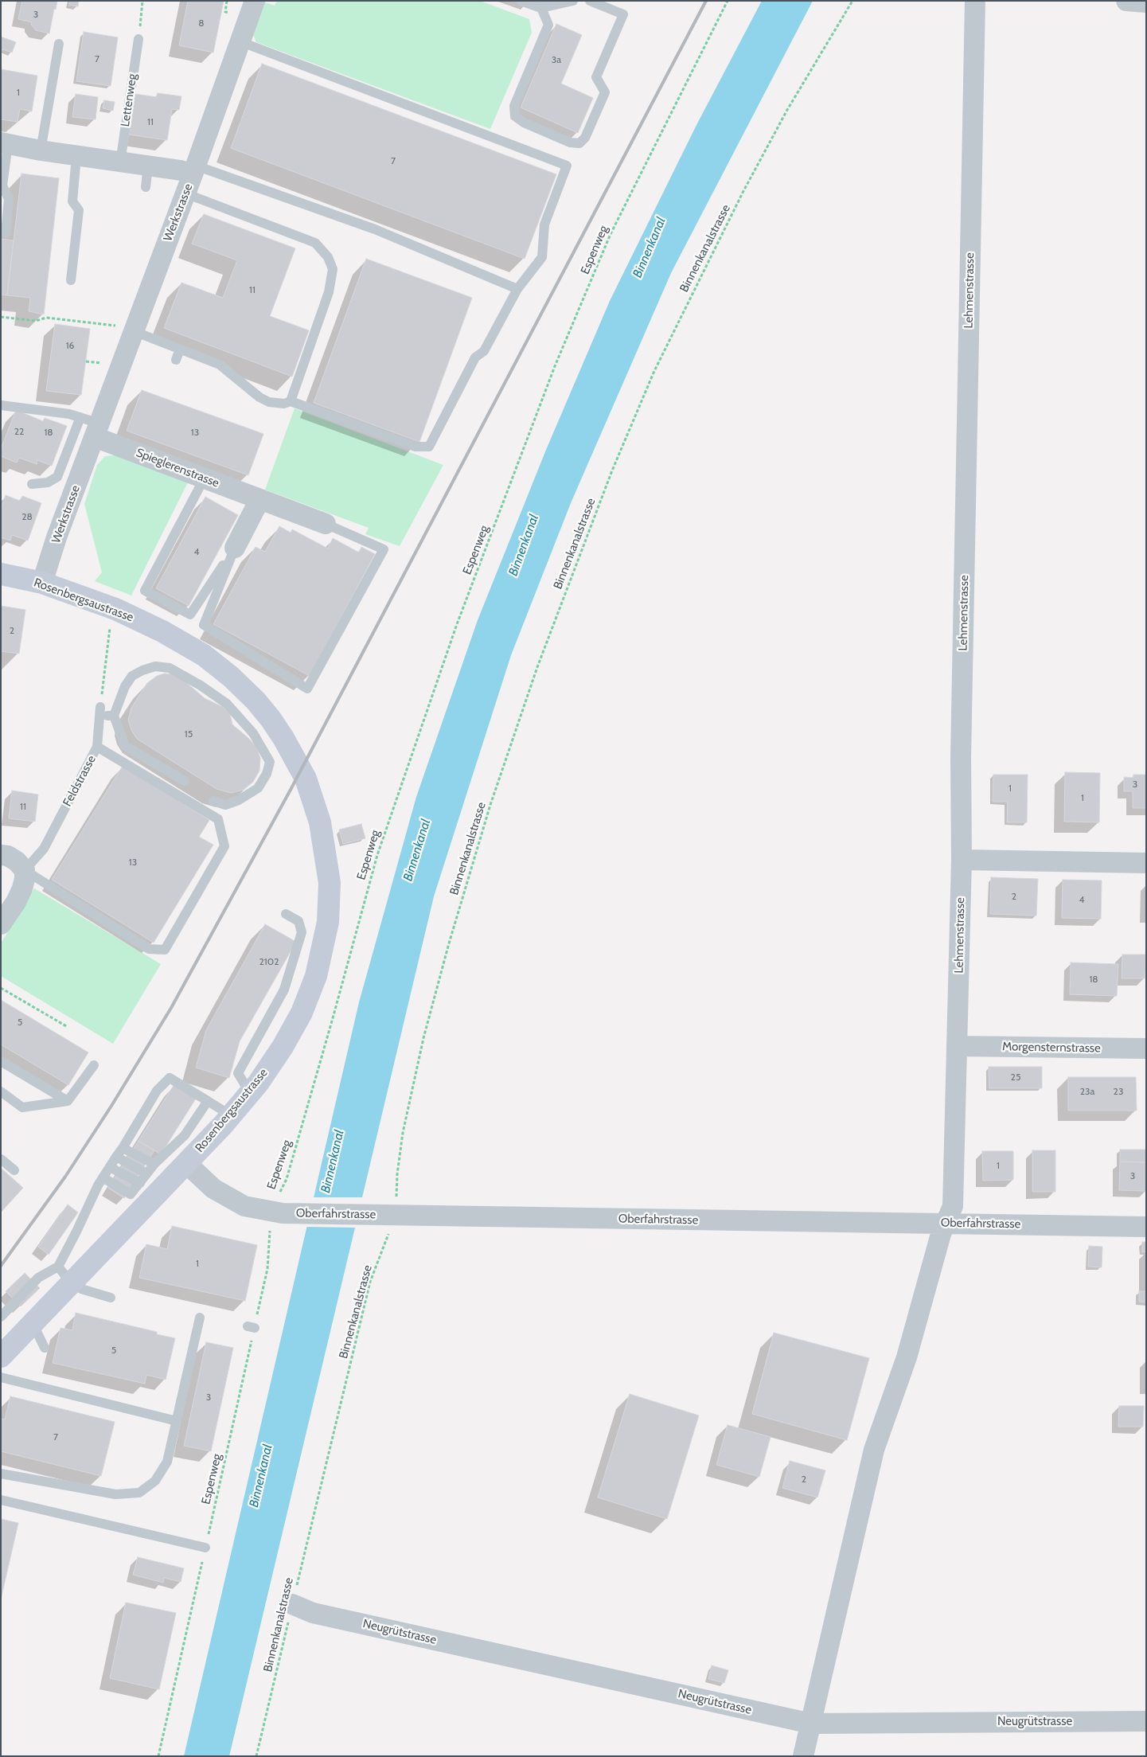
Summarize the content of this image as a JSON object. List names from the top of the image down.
{
  "streets": {
    "street": [
      "Werkstrasse",
      "Lehmenstrasse",
      "Spieglerenstrasse",
      "Rosenbergsaustrasse",
      "Morgensternstrasse",
      "Oberfahrstrasse",
      "Neugrütstrasse"
    ],
    "lane": ["Lettenweg", "Feldstrasse"],
    "path": ["Binnenkanalstrasse", "Espenweg"]
  },
  "crossings": [
    ["Werkstrasse", "Spieglerenstrasse"],
    ["Werkstrasse", "Rosenbergsaustrasse"],
    ["Binnenkanalstrasse", "Oberfahrstrasse"],
    ["Binnenkanalstrasse", "Neugrütstrasse"],
    ["Espenweg", "Oberfahrstrasse"],
    ["Lehmenstrasse", "Morgensternstrasse"],
    ["Lehmenstrasse", "Oberfahrstrasse"],
    ["Lehmenstrasse", "Neugrütstrasse"],
    ["Rosenbergsaustrasse", "Oberfahrstrasse"]
  ],
  "water": ["Binnenkanal"],
  "house_numbers": [
    "3",
    "8",
    "7",
    "3a",
    "1",
    "11",
    "7",
    "11",
    "16",
    "22",
    "18",
    "13",
    "28",
    "4",
    "2",
    "15",
    "3",
    "1",
    "1",
    "11",
    "13",
    "2",
    "4",
    "2102",
    "18",
    "5",
    "25",
    "23a",
    "23",
    "1",
    "3",
    "1",
    "5",
    "3",
    "7",
    "2"
  ]
}
